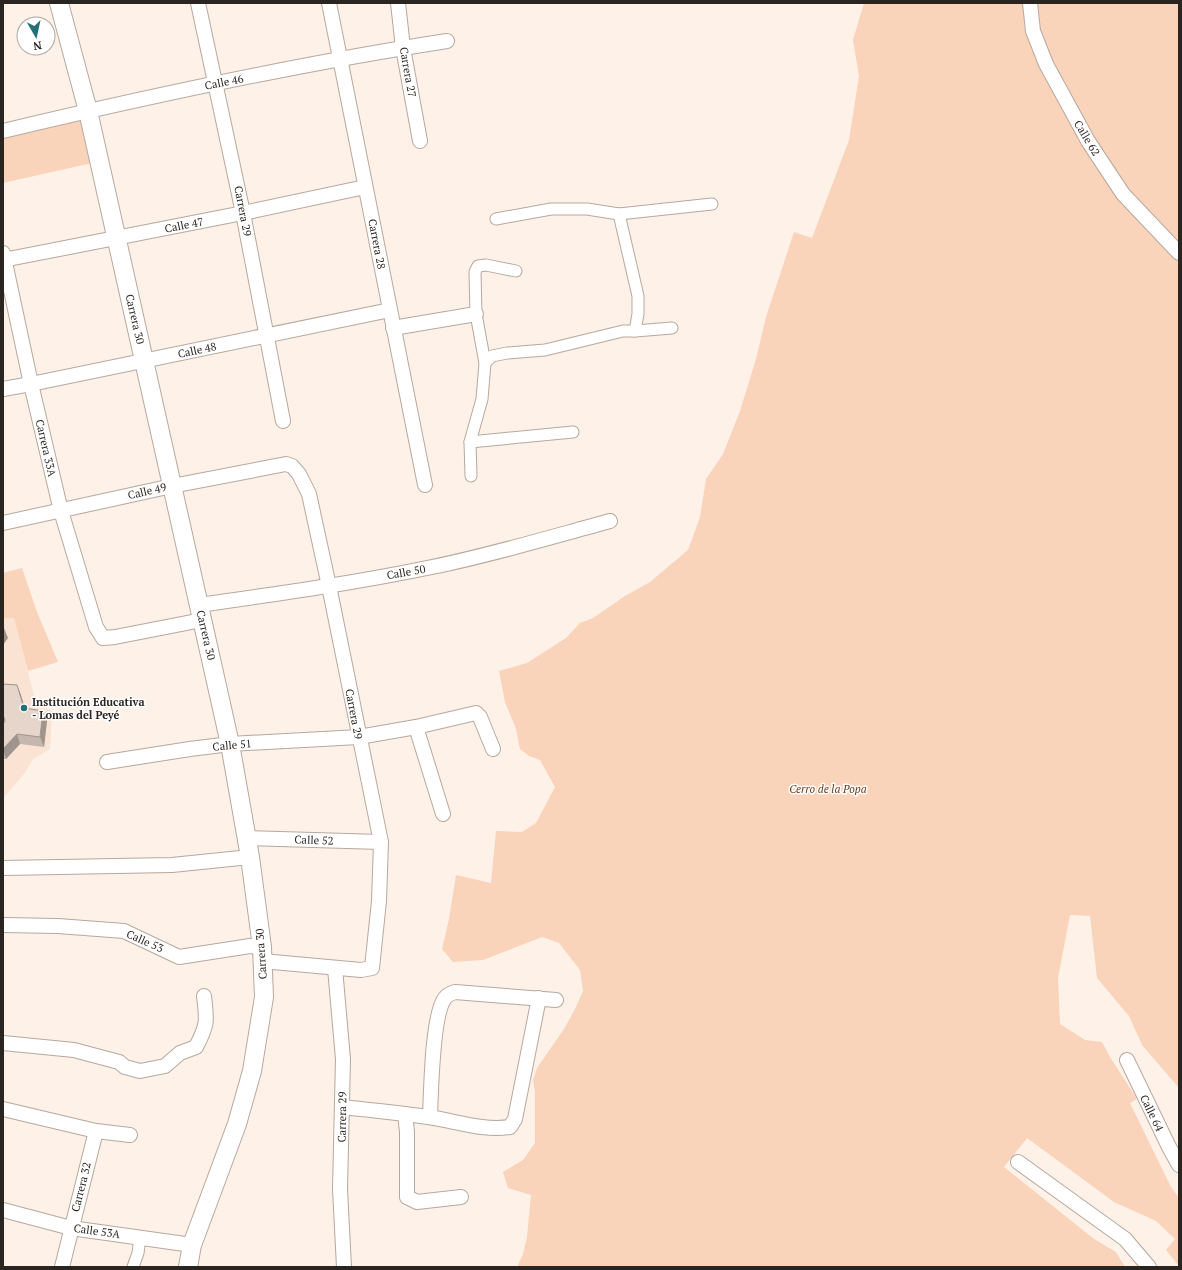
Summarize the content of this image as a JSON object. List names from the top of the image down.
{
  "streets": {
    "street": [
      "Carrera 27",
      "Calle 46",
      "Calle 62",
      "Carrera 29",
      "Calle 47",
      "Carrera 28",
      "Carrera 30",
      "Calle 48",
      "Carrera 33A",
      "Calle 49",
      "Calle 50",
      "Calle 51",
      "Calle 52",
      "Calle 53",
      "Calle 64",
      "Carrera 32",
      "Calle 53A"
    ]
  },
  "crossings": [
    ["Carrera 27", "Calle 46"],
    ["Calle 46", "Carrera 29"],
    ["Calle 46", "Carrera 28"],
    ["Calle 46", "Carrera 30"],
    ["Carrera 29", "Calle 47"],
    ["Carrera 29", "Calle 48"],
    ["Carrera 29", "Calle 49"],
    ["Carrera 29", "Calle 50"],
    ["Carrera 29", "Calle 51"],
    ["Carrera 29", "Calle 52"],
    ["Carrera 29", "Calle 53"],
    ["Calle 47", "Carrera 28"],
    ["Calle 47", "Carrera 30"],
    ["Calle 47", "Carrera 33A"],
    ["Carrera 28", "Calle 48"],
    ["Carrera 30", "Calle 48"],
    ["Carrera 30", "Calle 49"],
    ["Carrera 30", "Calle 50"],
    ["Carrera 30", "Calle 51"],
    ["Carrera 30", "Calle 52"],
    ["Carrera 30", "Calle 53"],
    ["Carrera 30", "Calle 53A"],
    ["Calle 48", "Carrera 33A"],
    ["Carrera 33A", "Calle 49"],
    ["Carrera 33A", "Calle 50"],
    ["Carrera 32", "Calle 53A"]
  ],
  "parks": ["Cerro de la Popa"],
  "places": ["Institución Educativa - Lomas del Peyé"],
  "north": "bottom"
}
